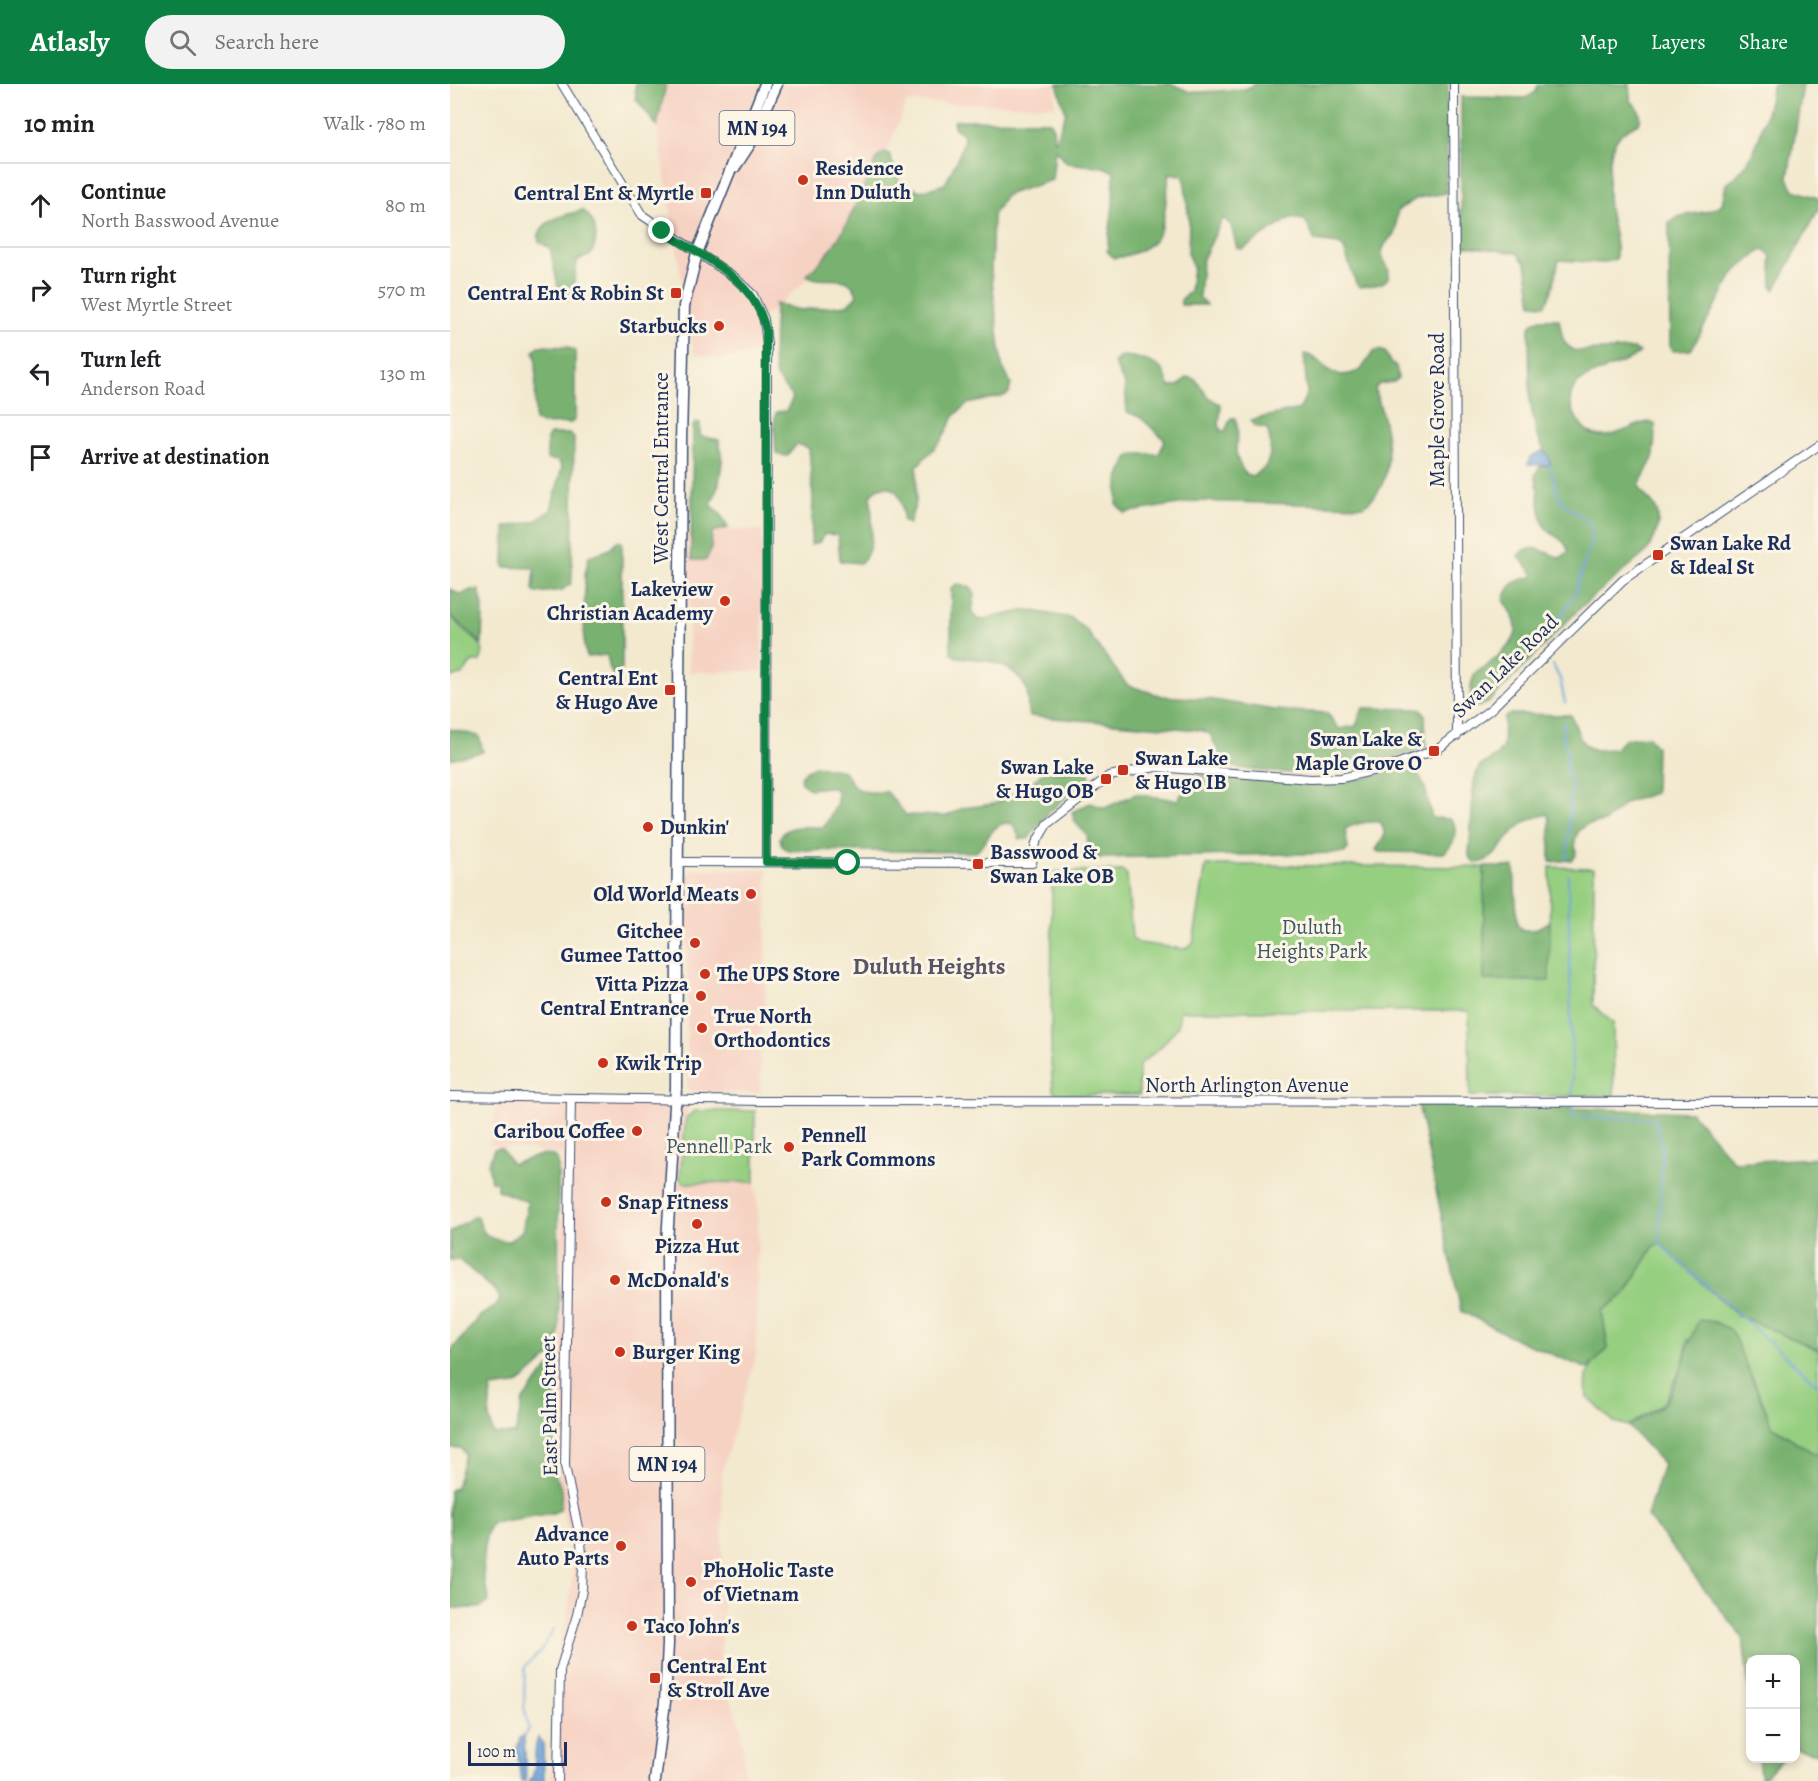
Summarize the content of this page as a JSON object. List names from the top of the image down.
{
  "streets": {
    "highway": ["MN 194", "West Central Entrance"],
    "street": [
      "Maple Grove Road",
      "Swan Lake Road",
      "North Arlington Avenue",
      "East Palm Street"
    ]
  },
  "crossings": [
    ["MN 194", "West Central Entrance"],
    ["MN 194", "North Arlington Avenue"],
    ["Maple Grove Road", "Swan Lake Road"],
    ["West Central Entrance", "North Arlington Avenue"],
    ["North Arlington Avenue", "East Palm Street"]
  ],
  "districts": ["Duluth Heights"],
  "parks": ["Duluth Heights Park", "Pennell Park"],
  "places": {
    "other": [
      "Residence Inn Duluth",
      "Starbucks",
      "Lakeview Christian Academy",
      "Dunkin'",
      "Old World Meats",
      "Gitchee Gumee Tattoo",
      "The UPS Store",
      "Vitta Pizza Central Entrance",
      "True North Orthodontics",
      "Kwik Trip",
      "Caribou Coffee",
      "Pennell Park Commons",
      "Snap Fitness",
      "Pizza Hut",
      "McDonald's",
      "Burger King",
      "Advance Auto Parts",
      "PhoHolic Taste of Vietnam",
      "Taco John's"
    ],
    "transit": [
      "Central Ent & Myrtle",
      "Central Ent & Robin St",
      "Swan Lake Rd & Ideal St",
      "Central Ent & Hugo Ave",
      "Swan Lake & Maple Grove O",
      "Swan Lake & Hugo IB",
      "Swan Lake & Hugo OB",
      "Basswood & Swan Lake OB",
      "Central Ent & Stroll Ave"
    ]
  },
  "scale_bar": "100 m",
  "page": {
    "header": "Atlasly",
    "search": "Search here",
    "nav": ["Map", "Layers", "Share"],
    "heading": ["10 min", "Walk · 780 m"],
    "list": [
      ["Continue", "North Basswood Avenue", "80 m"],
      ["Turn right", "West Myrtle Street", "570 m"],
      ["Turn left", "Anderson Road", "130 m"],
      "Arrive at destination"
    ],
    "map_buttons": ["+", "−"],
    "scale": "100 m"
  }
}
